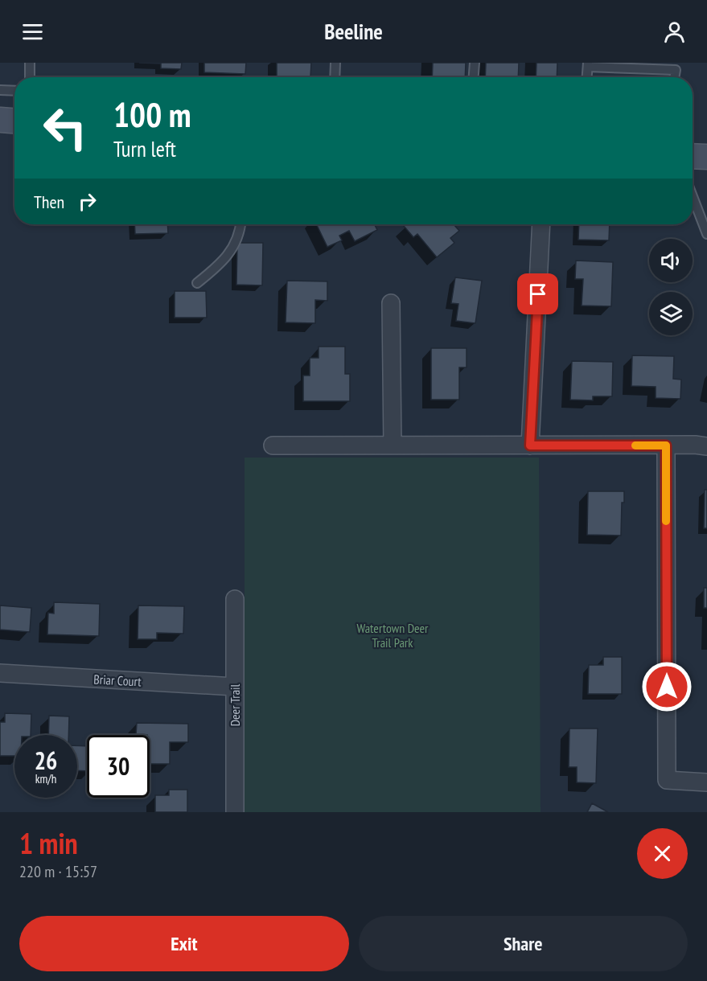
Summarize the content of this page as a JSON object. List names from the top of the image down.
{
  "streets": {
    "street": ["Briar Court", "Deer Trail"]
  },
  "crossings": [
    ["Briar Court", "Deer Trail"]
  ],
  "parks": ["Watertown Deer Trail Park"],
  "page": {
    "header": "Beeline",
    "turn": ["100 m", "Turn left"],
    "then": "Then",
    "speed": "26 km/h",
    "limit": "30",
    "heading": ["1 min", "220 m · 15:57"],
    "buttons": ["Exit", "Share"]
  }
}
